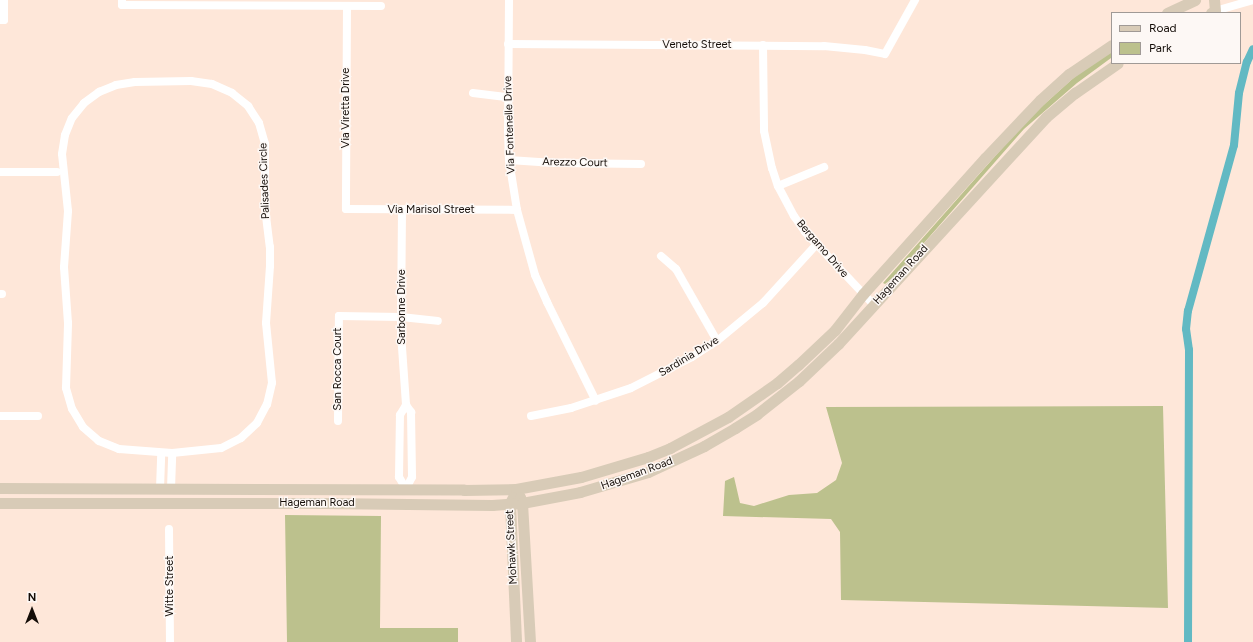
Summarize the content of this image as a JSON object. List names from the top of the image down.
{
  "streets": {
    "main road": ["Hageman Road", "Mohawk Street"],
    "street": [
      "Veneto Street",
      "Via Viretta Drive",
      "Via Fontenelle Drive",
      "Arezzo Court",
      "Palisades Circle",
      "Via Marisol Street",
      "Bergamo Drive",
      "Sarbonne Drive",
      "Sardinia Drive",
      "San Rocca Court",
      "Witte Street"
    ]
  },
  "crossings": [
    ["Veneto Street", "Via Fontenelle Drive"],
    ["Veneto Street", "Bergamo Drive"],
    ["Via Viretta Drive", "Via Marisol Street"],
    ["Via Fontenelle Drive", "Arezzo Court"],
    ["Via Fontenelle Drive", "Via Marisol Street"],
    ["Via Fontenelle Drive", "Sardinia Drive"],
    ["Via Marisol Street", "Sarbonne Drive"],
    ["Bergamo Drive", "Hageman Road"],
    ["Bergamo Drive", "Sardinia Drive"],
    ["Hageman Road", "Sarbonne Drive"],
    ["Hageman Road", "Mohawk Street"],
    ["Sarbonne Drive", "San Rocca Court"]
  ],
  "legend": ["Road", "Park"],
  "north": "top"
}
